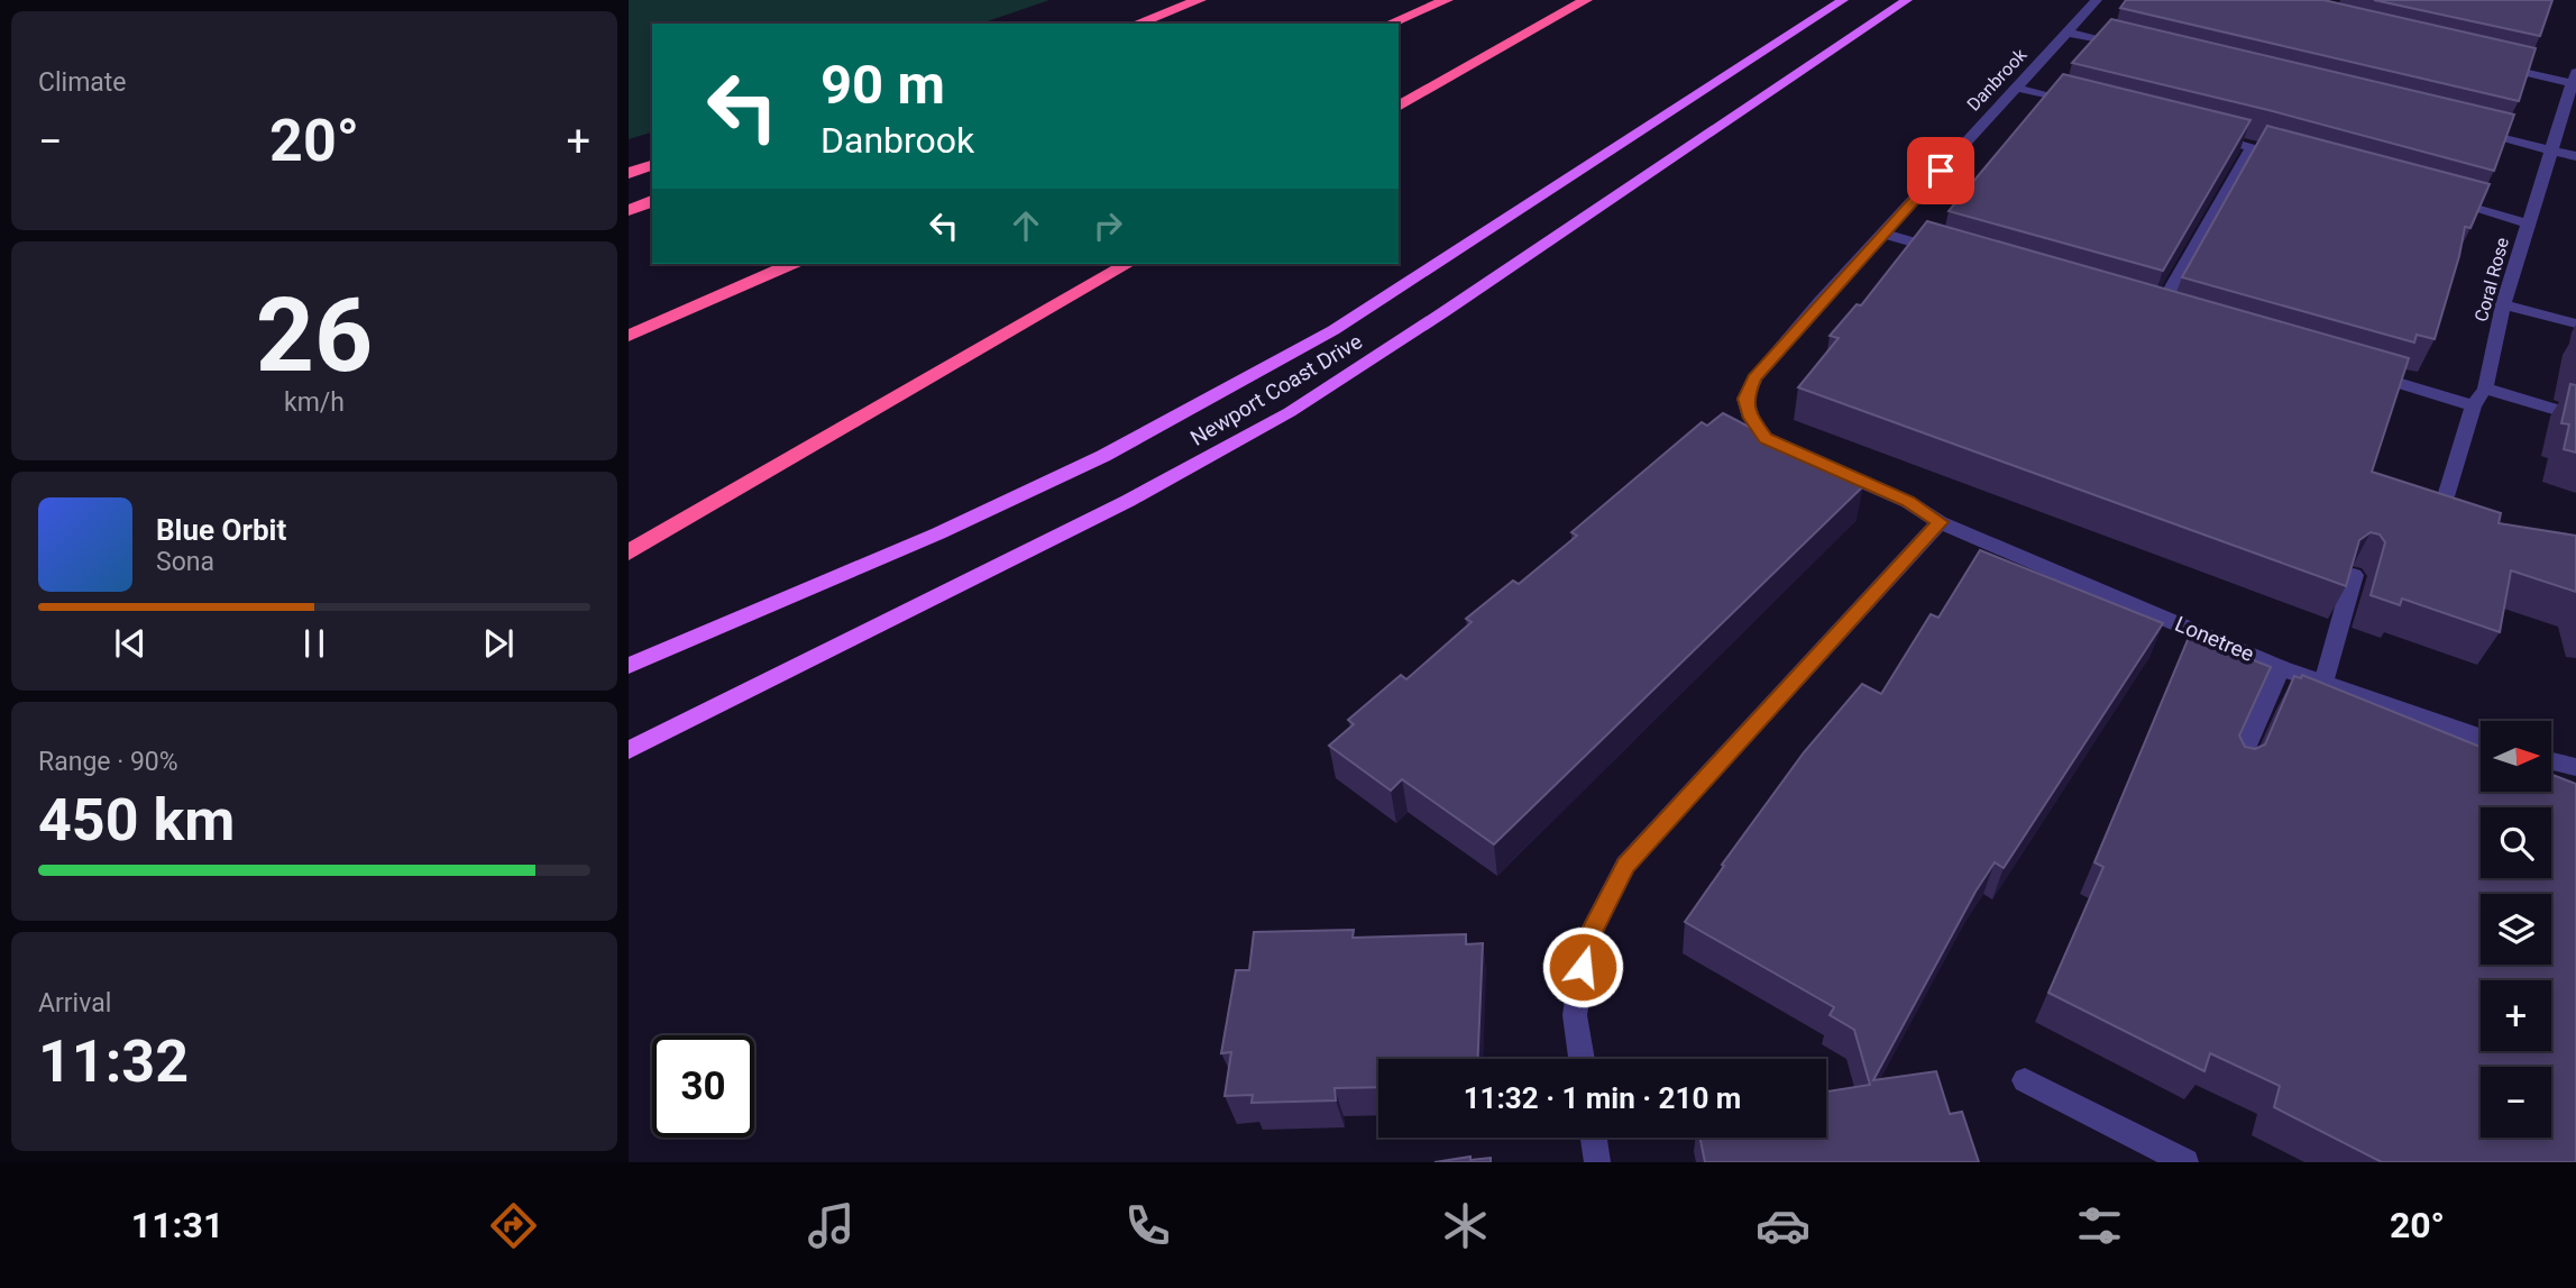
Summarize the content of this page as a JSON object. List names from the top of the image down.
{
  "streets": {
    "main road": ["Newport Coast Drive"],
    "street": ["Danbrook", "Coral Rose", "Lonetree"]
  },
  "crossings": [
    ["Danbrook", "Lonetree"]
  ],
  "north": "right",
  "page": {
    "tile": [
      "Climate",
      ["26", "km/h"],
      ["Range · 90%", "450 km"],
      ["Arrival", "11:32"]
    ],
    "turn": ["90 m", "Danbrook"],
    "heat": ["−", "20°", "+"],
    "song": ["Blue Orbit", "Sona"],
    "map_buttons": ["+", "−"],
    "limit": "30",
    "trip": "11:32 · 1 min · 210 m",
    "tabs": ["11:31", "20°"]
  }
}
